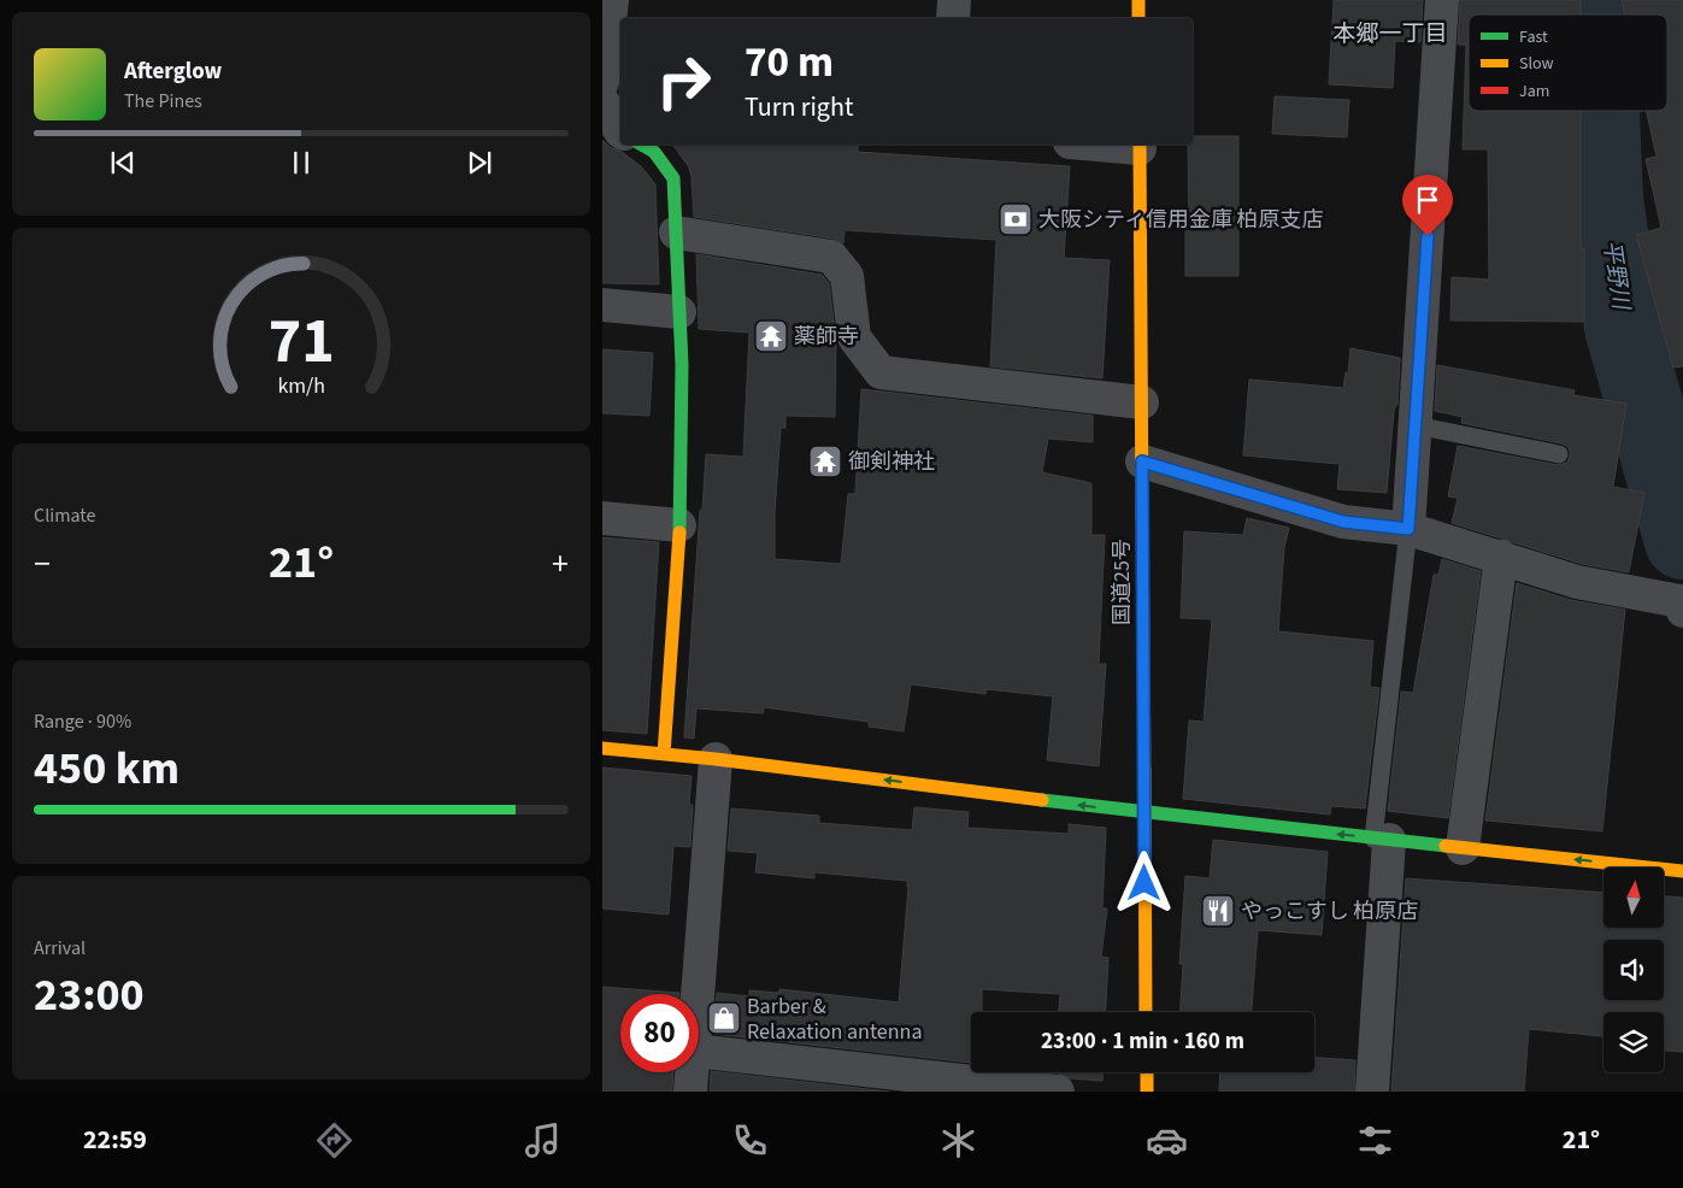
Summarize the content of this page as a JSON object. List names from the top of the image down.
{
  "streets": {
    "main road": ["国道25号"]
  },
  "districts": ["本郷一丁目"],
  "water": ["平野川"],
  "places": {
    "bank": ["大阪シティ信用金庫 柏原支店"],
    "temple": ["薬師寺", "御剣神社"],
    "restaurant": ["やっこすし 柏原店"],
    "shop": ["Barber & Relaxation antenna"]
  },
  "legend": ["Fast", "Slow", "Jam"],
  "north": "top",
  "page": {
    "turn": ["70 m", "Turn right"],
    "song": ["Afterglow", "The Pines"],
    "tile": [
      "Climate",
      ["Range · 90%", "450 km"],
      ["Arrival", "23:00"]
    ],
    "heat": ["−", "21°", "+"],
    "limit": "80",
    "trip": "23:00 · 1 min · 160 m",
    "tabs": ["22:59", "21°"],
    "gauge": ["71", "km/h"]
  }
}
